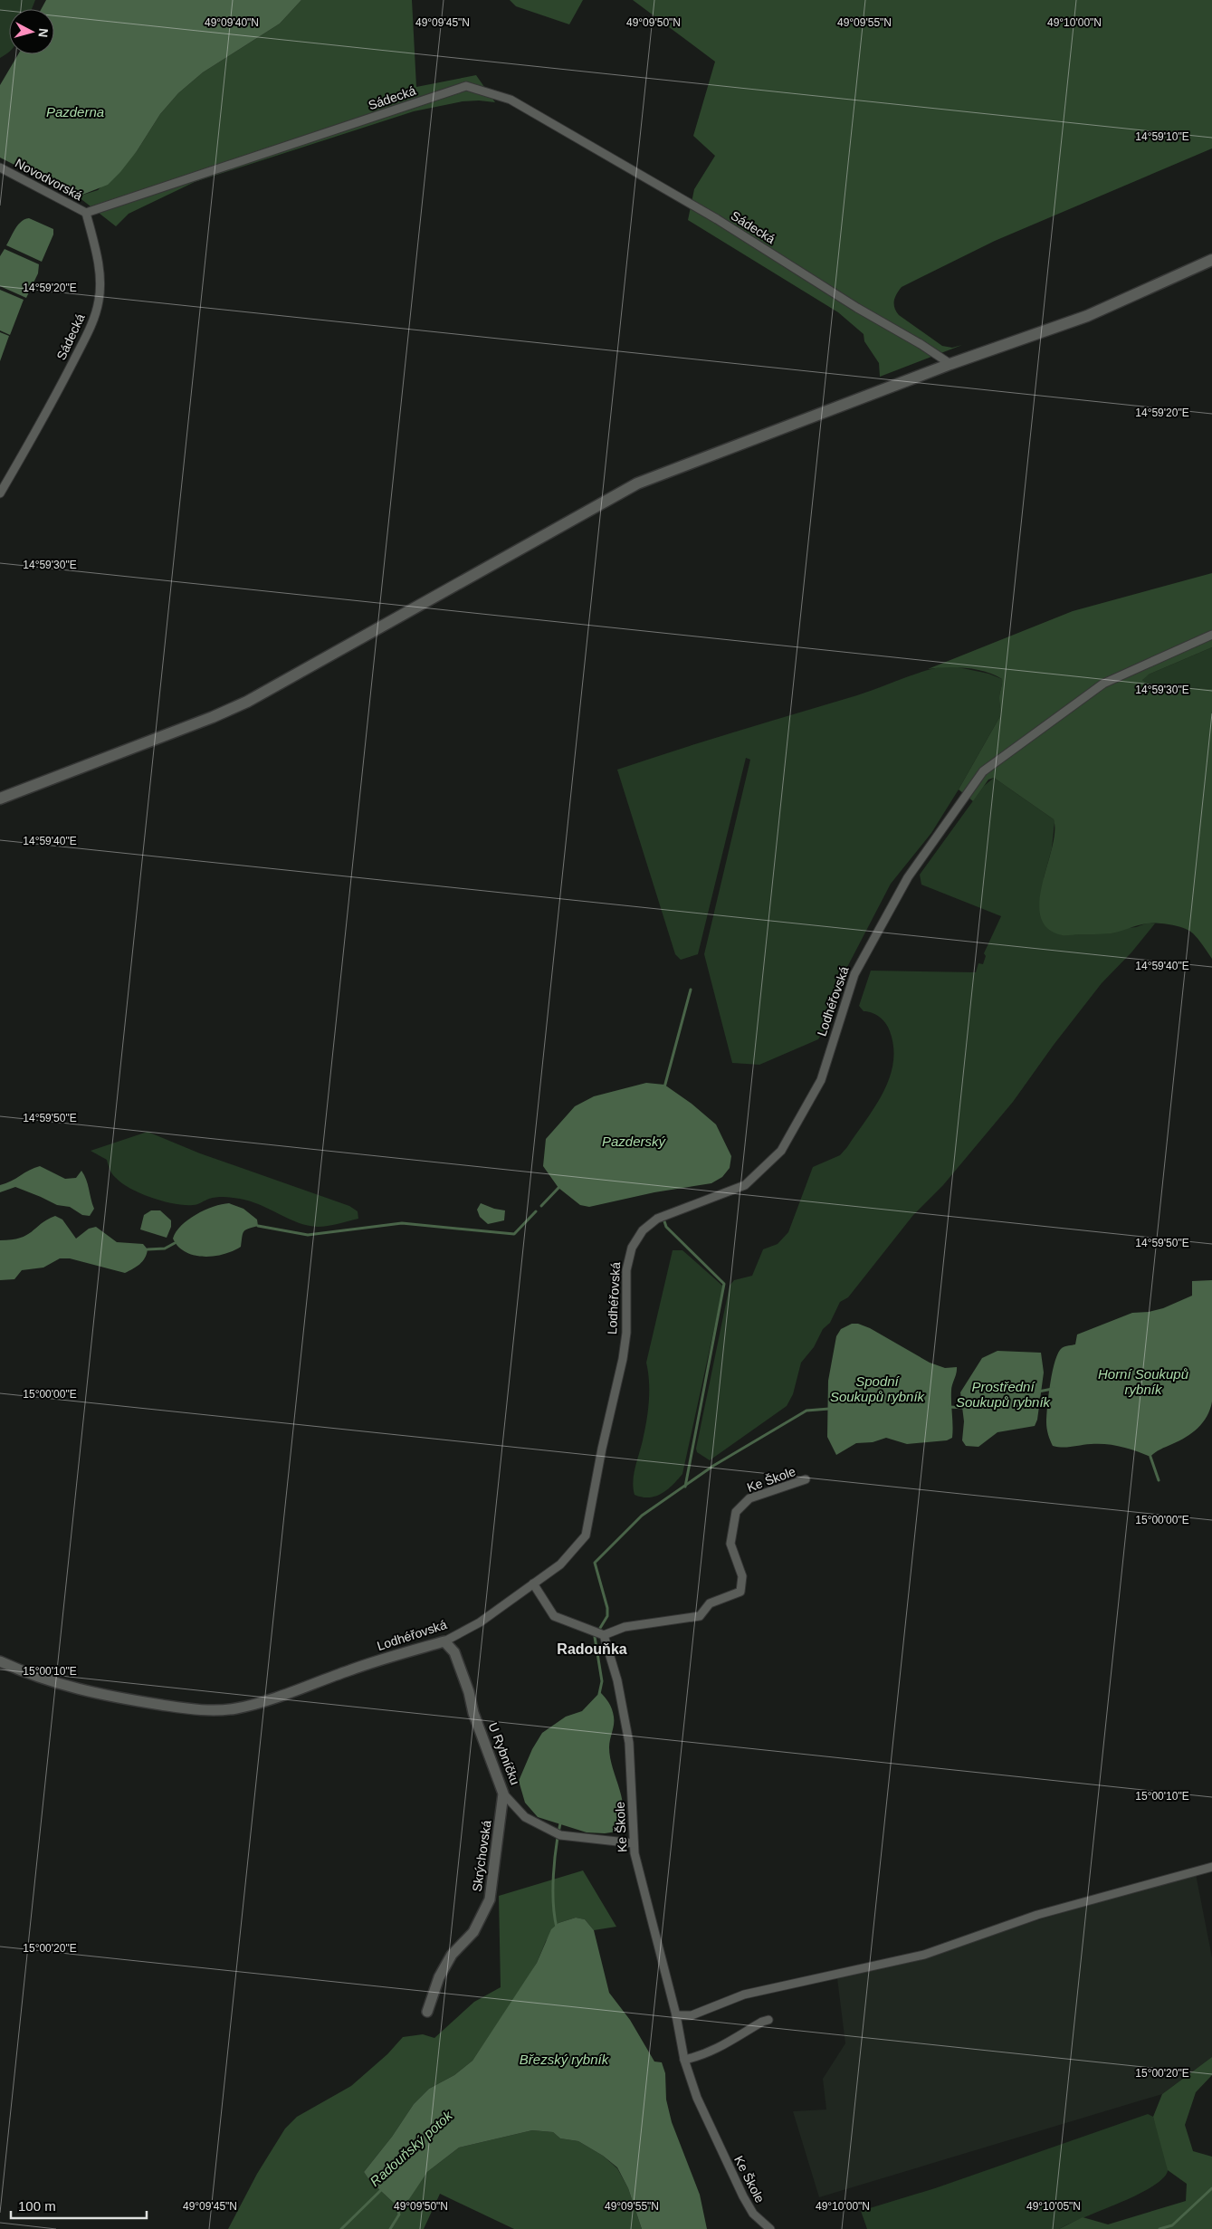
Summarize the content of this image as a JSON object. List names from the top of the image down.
{
  "streets": {
    "street": [
      "Sádecká",
      "Novodvorská",
      "Lodhéřovská",
      "Ke Škole",
      "U Rybníčku",
      "Skrýchovská"
    ]
  },
  "crossings": [
    ["Sádecká", "Novodvorská"],
    ["Lodhéřovská", "U Rybníčku"],
    ["Ke Škole", "U Rybníčku"],
    ["U Rybníčku", "Skrýchovská"]
  ],
  "districts": ["Radouňka"],
  "water": [
    "Pazderna",
    "Pazderský",
    "Horní Soukupů rybník",
    "Spodní Soukupů rybník",
    "Prostřední Soukupů rybník",
    "Březský rybník",
    "Radouňský potok"
  ],
  "scale_bar": "100 m",
  "north": "right",
  "coordinates": [
    "49°09'40\"N",
    "49°09'45\"N",
    "49°09'50\"N",
    "49°09'55\"N",
    "49°10'00\"N",
    "14°59'10\"E",
    "14°59'20\"E",
    "14°59'30\"E",
    "14°59'40\"E",
    "14°59'50\"E",
    "15°00'00\"E",
    "15°00'10\"E",
    "15°00'20\"E",
    "49°10'05\"N"
  ]
}
